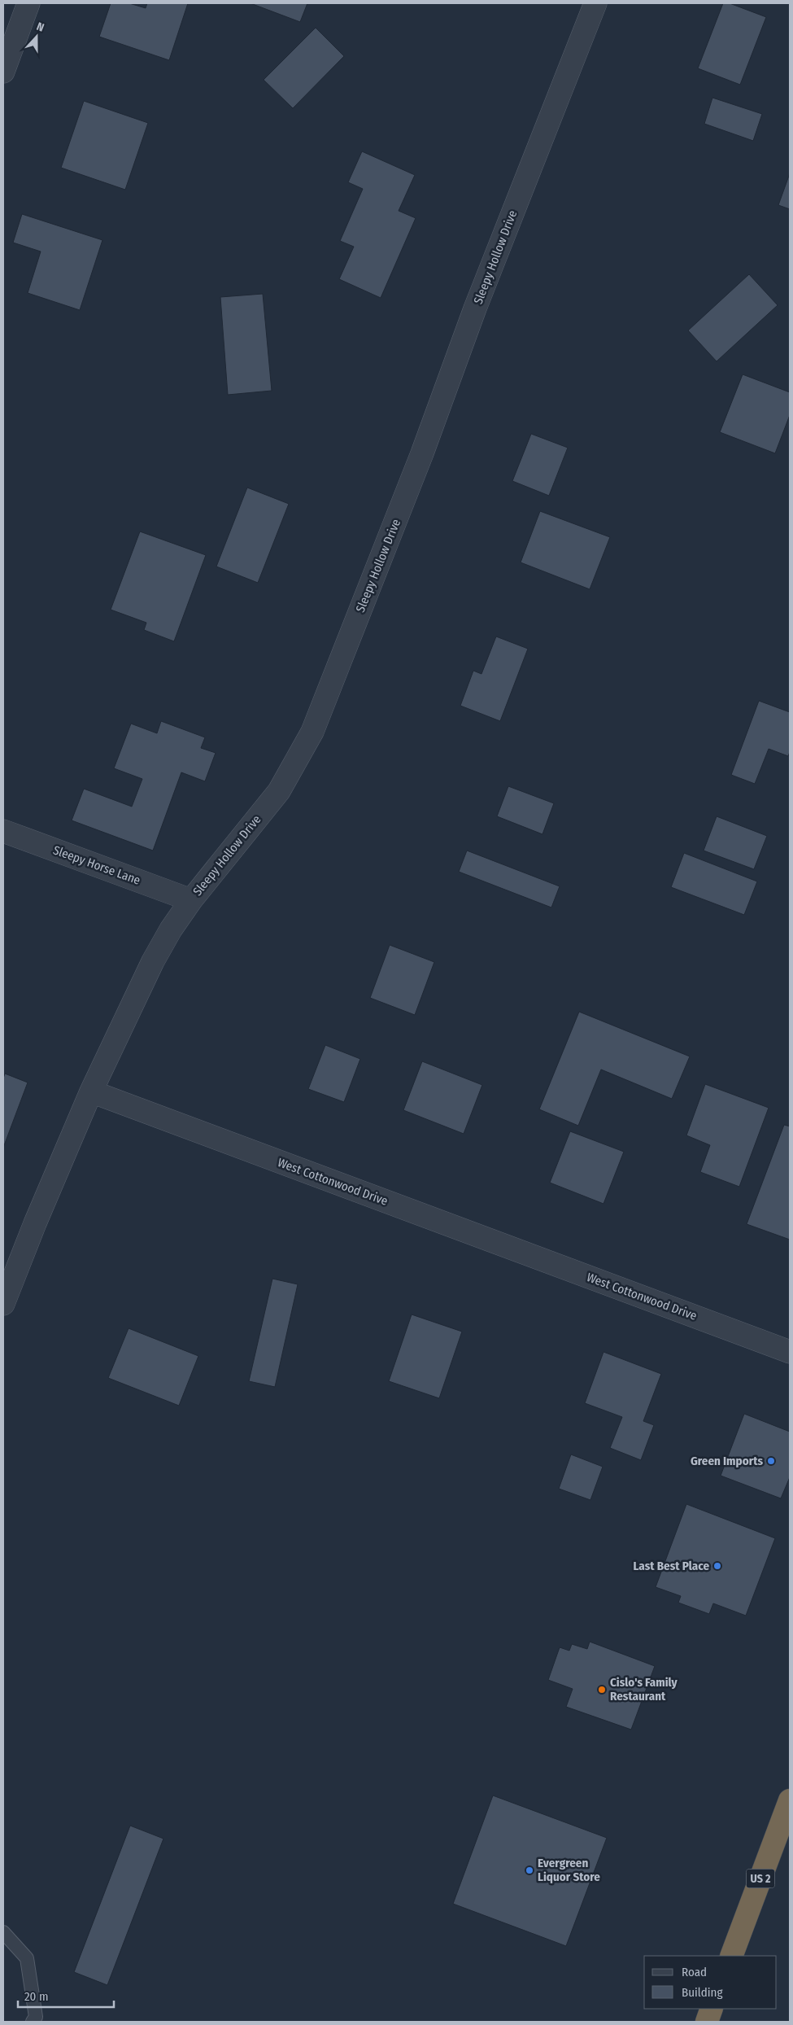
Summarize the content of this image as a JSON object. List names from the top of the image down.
{
  "streets": {
    "highway": ["US 2"],
    "street": ["Sleepy Hollow Drive", "Sleepy Horse Lane", "West Cottonwood Drive"]
  },
  "crossings": [
    ["Sleepy Hollow Drive", "Sleepy Horse Lane"],
    ["Sleepy Hollow Drive", "West Cottonwood Drive"]
  ],
  "places": [
    "Green Imports",
    "Last Best Place",
    "Cislo's Family Restaurant",
    "Evergreen Liquor Store"
  ],
  "legend": ["Road", "Building"],
  "scale_bar": "20 m",
  "north": "top"
}
